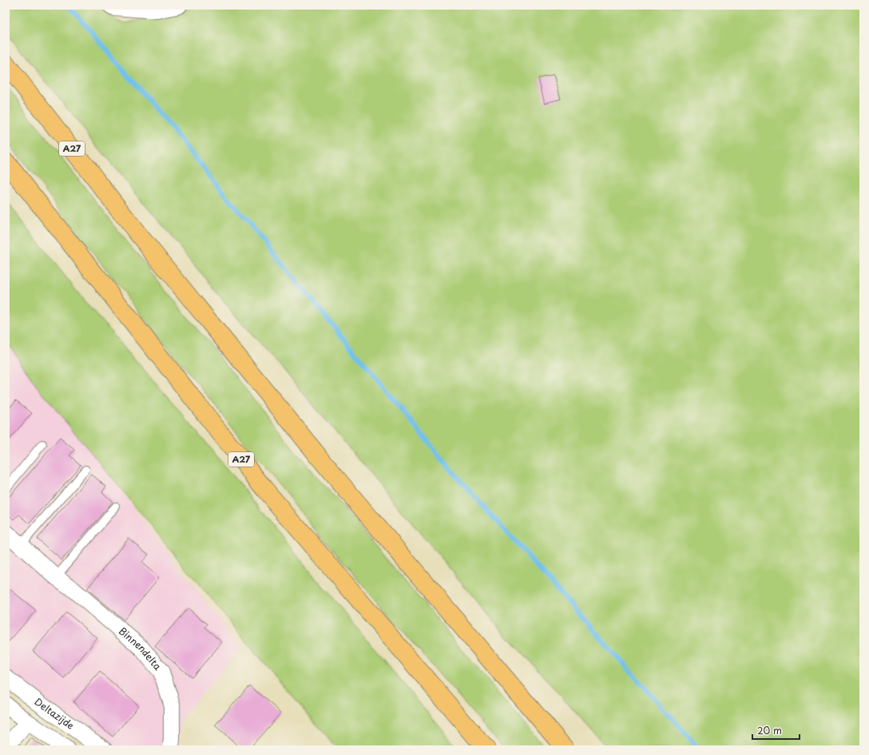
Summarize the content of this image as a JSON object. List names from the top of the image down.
{
  "streets": {
    "highway": ["A27"],
    "street": ["Binnendelta", "Deltazijde"]
  },
  "scale_bar": "20 m"
}
